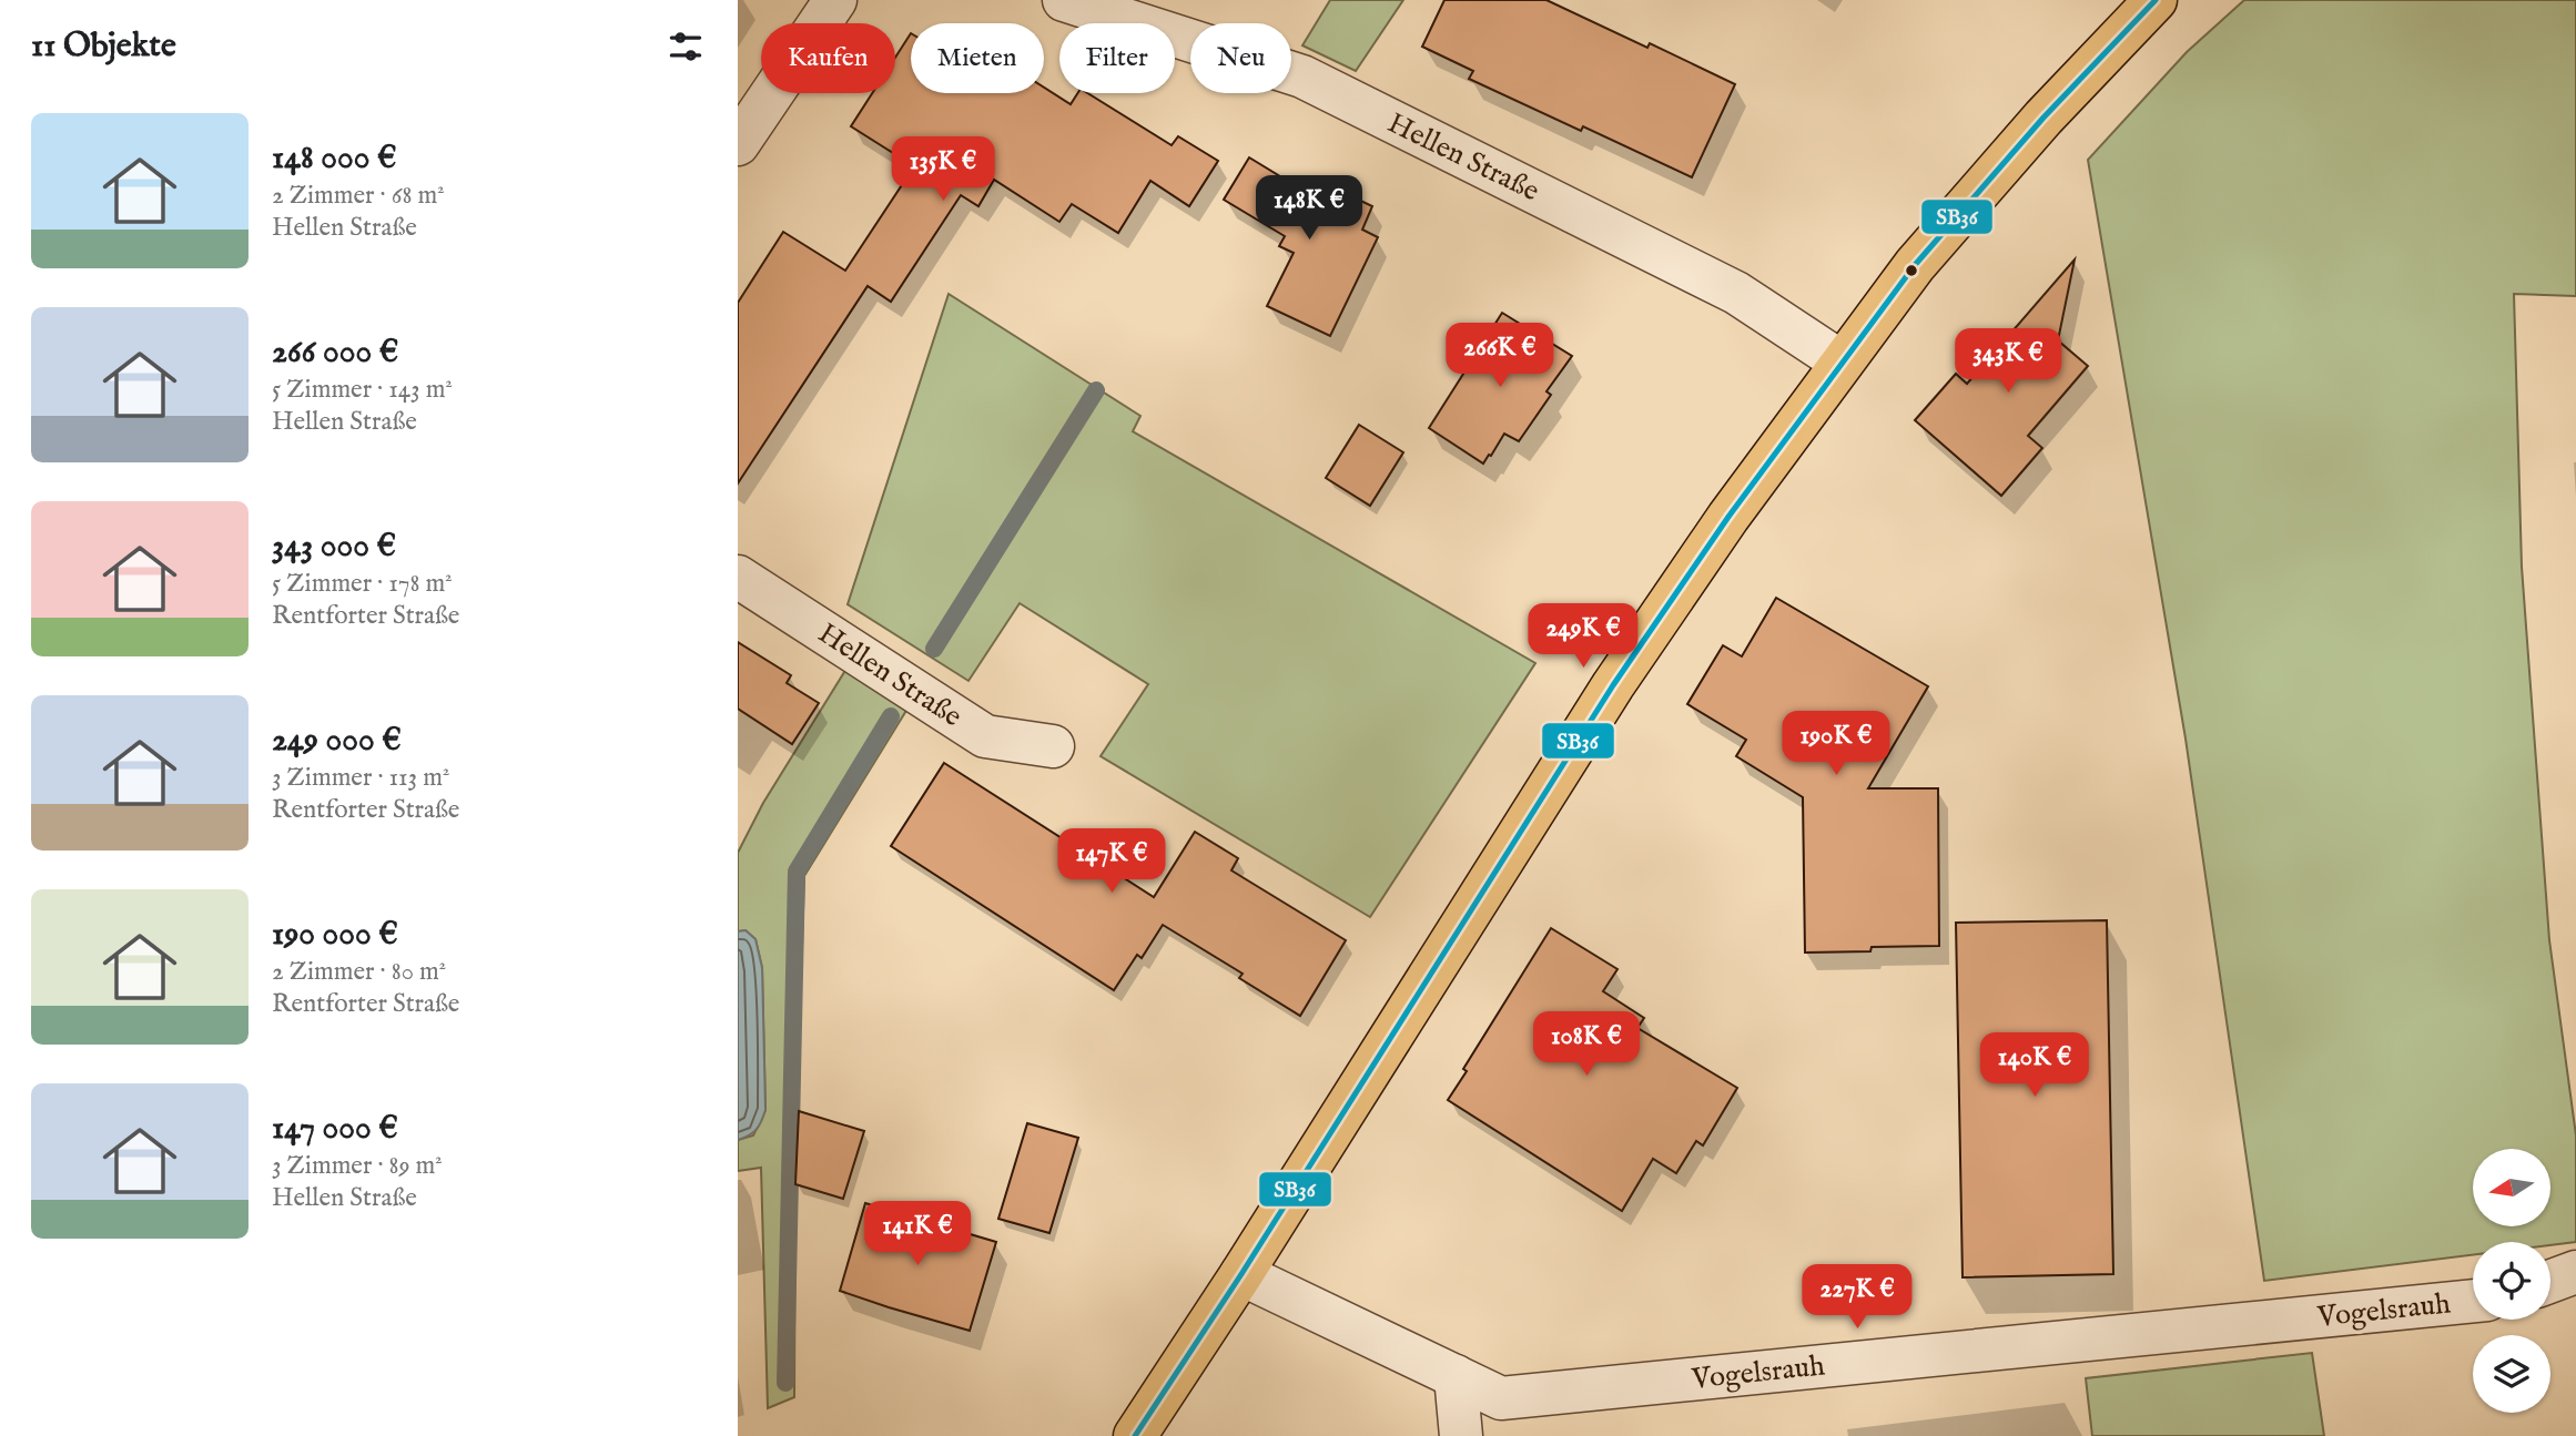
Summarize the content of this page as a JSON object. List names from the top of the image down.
{
  "streets": {
    "street": ["Hellen Straße", "Vogelsrauh"]
  },
  "lines": ["transit line SB36"],
  "north": "left",
  "page": {
    "heading": "11 Objekte",
    "chip": [
      "Kaufen",
      "Mieten",
      "Filter",
      "Neu"
    ],
    "list": [
      {
        "name": "148 000 €",
        "note": "2 Zimmer · 68 m² · Hellen Straße"
      },
      {
        "name": "266 000 €",
        "note": "5 Zimmer · 143 m² · Hellen Straße"
      },
      {
        "name": "343 000 €",
        "note": "5 Zimmer · 178 m² · Rentforter Straße"
      },
      {
        "name": "249 000 €",
        "note": "3 Zimmer · 113 m² · Rentforter Straße"
      },
      {
        "name": "190 000 €",
        "note": "2 Zimmer · 80 m² · Rentforter Straße"
      },
      {
        "name": "147 000 €",
        "note": "3 Zimmer · 89 m² · Hellen Straße"
      }
    ],
    "price": [
      "135K €",
      "148K €",
      "266K €",
      "343K €",
      "249K €",
      "190K €",
      "147K €",
      "108K €",
      "140K €",
      "141K €",
      "227K €"
    ]
  }
}
